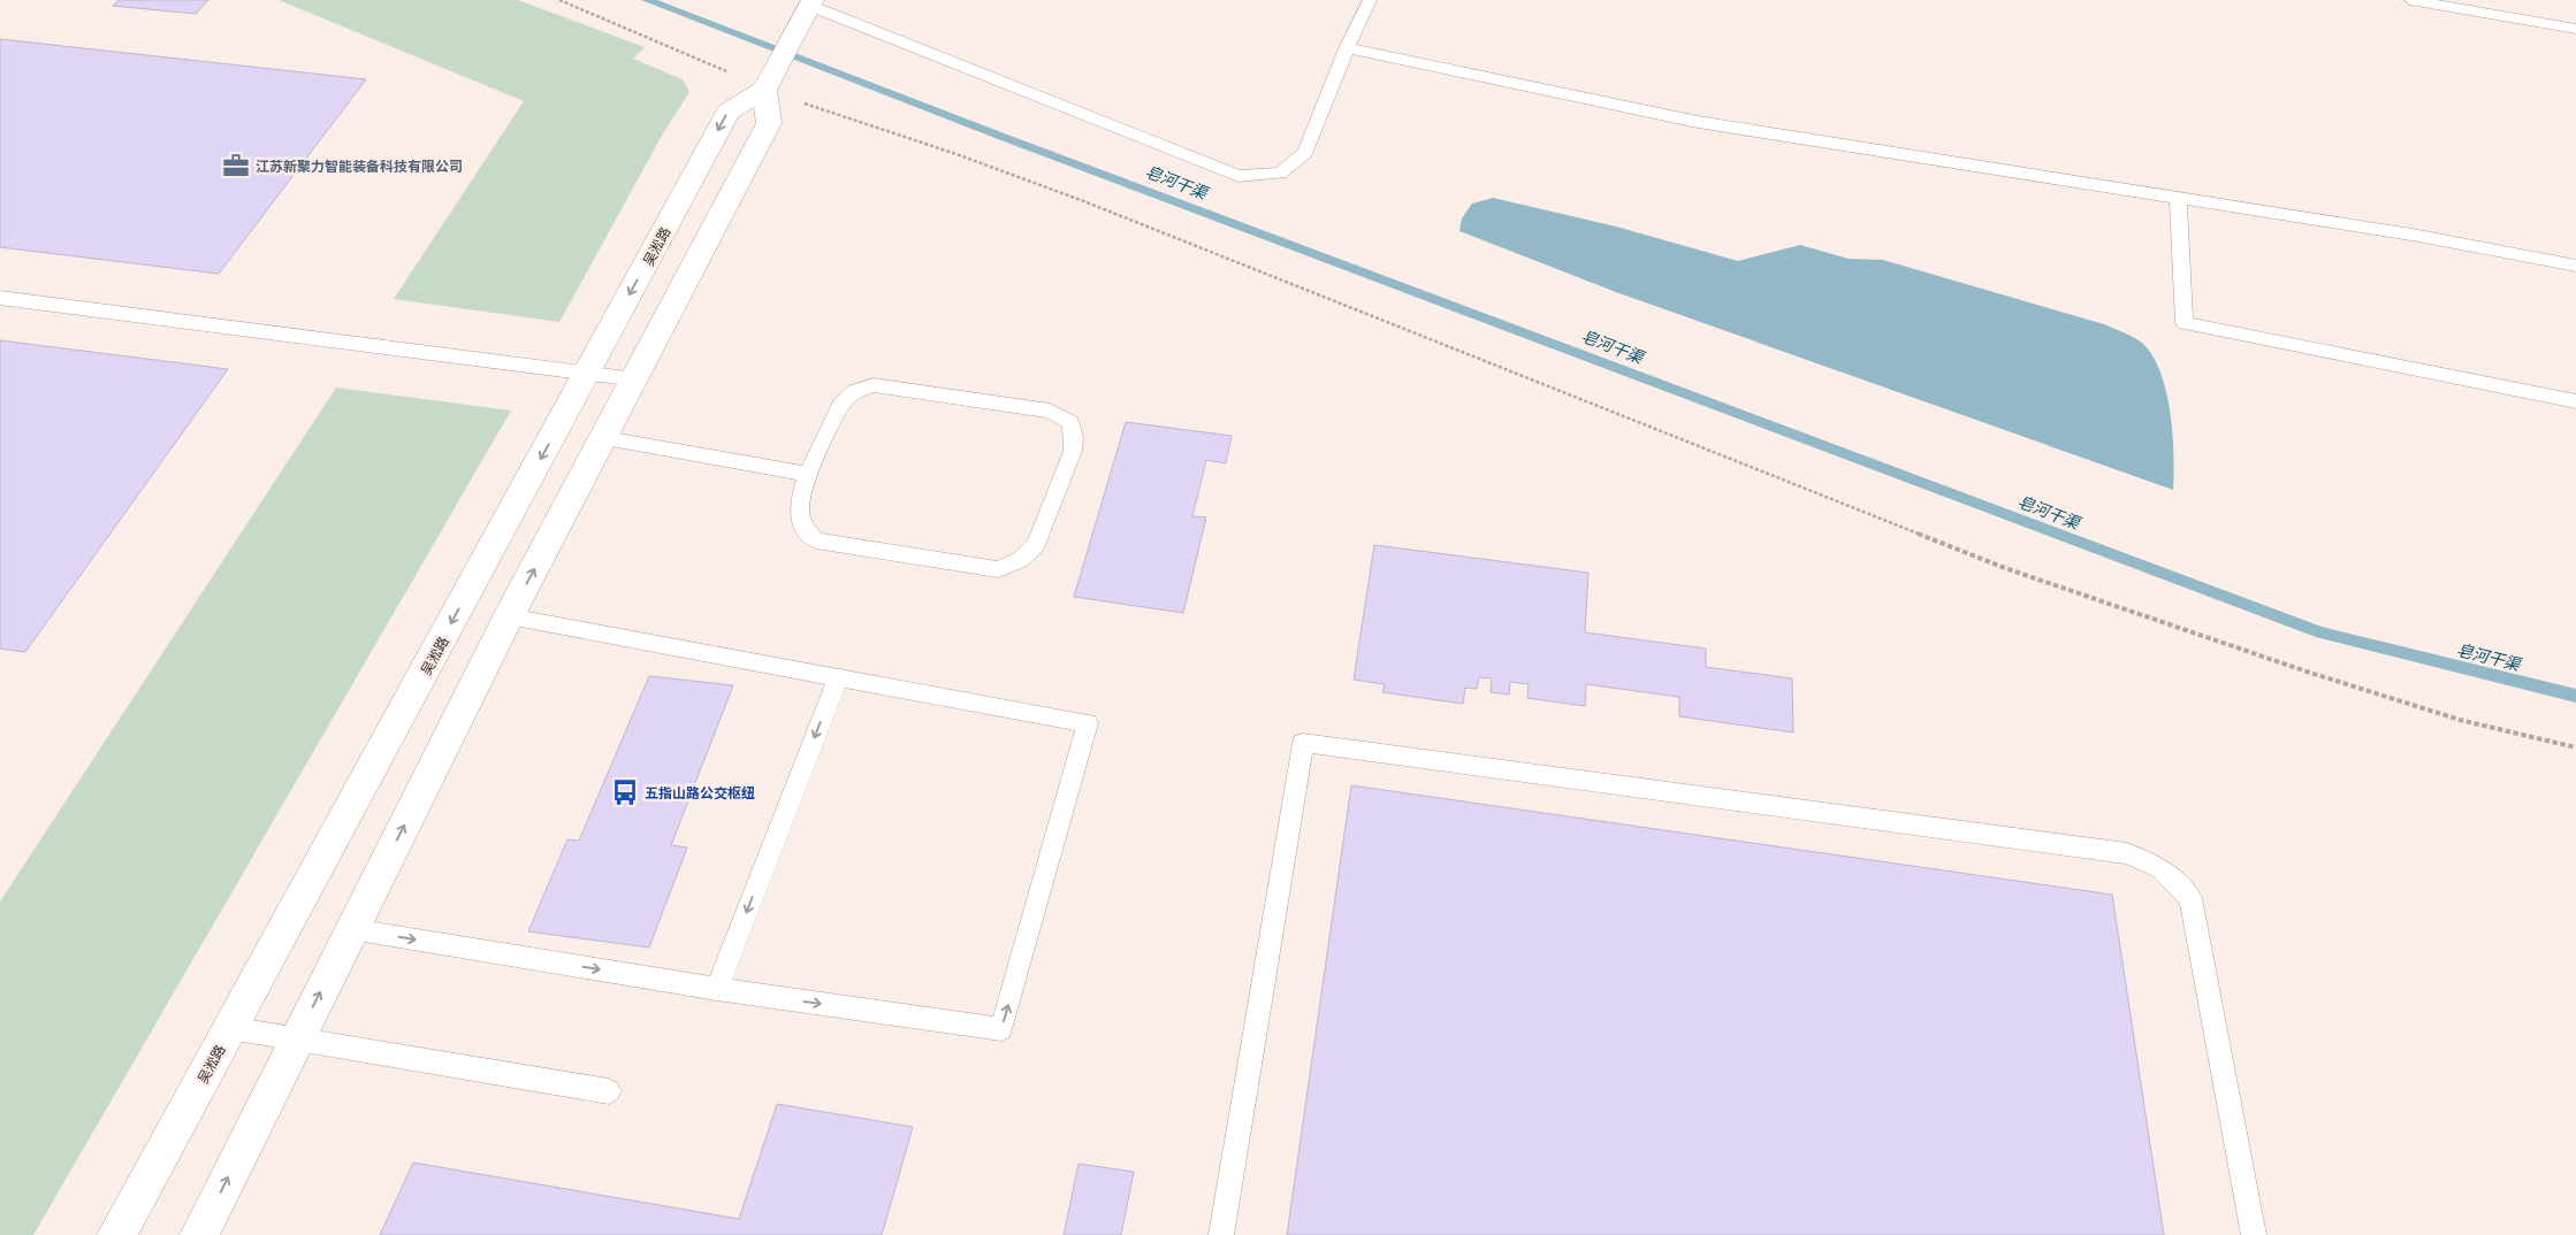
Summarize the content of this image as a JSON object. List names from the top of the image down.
{
  "streets": {
    "main road": ["吴淞路"]
  },
  "water": ["皂河干渠"],
  "places": {
    "office": ["江苏新聚力智能装备科技有限公司"],
    "bus stop": ["五指山路公交枢纽"]
  }
}
